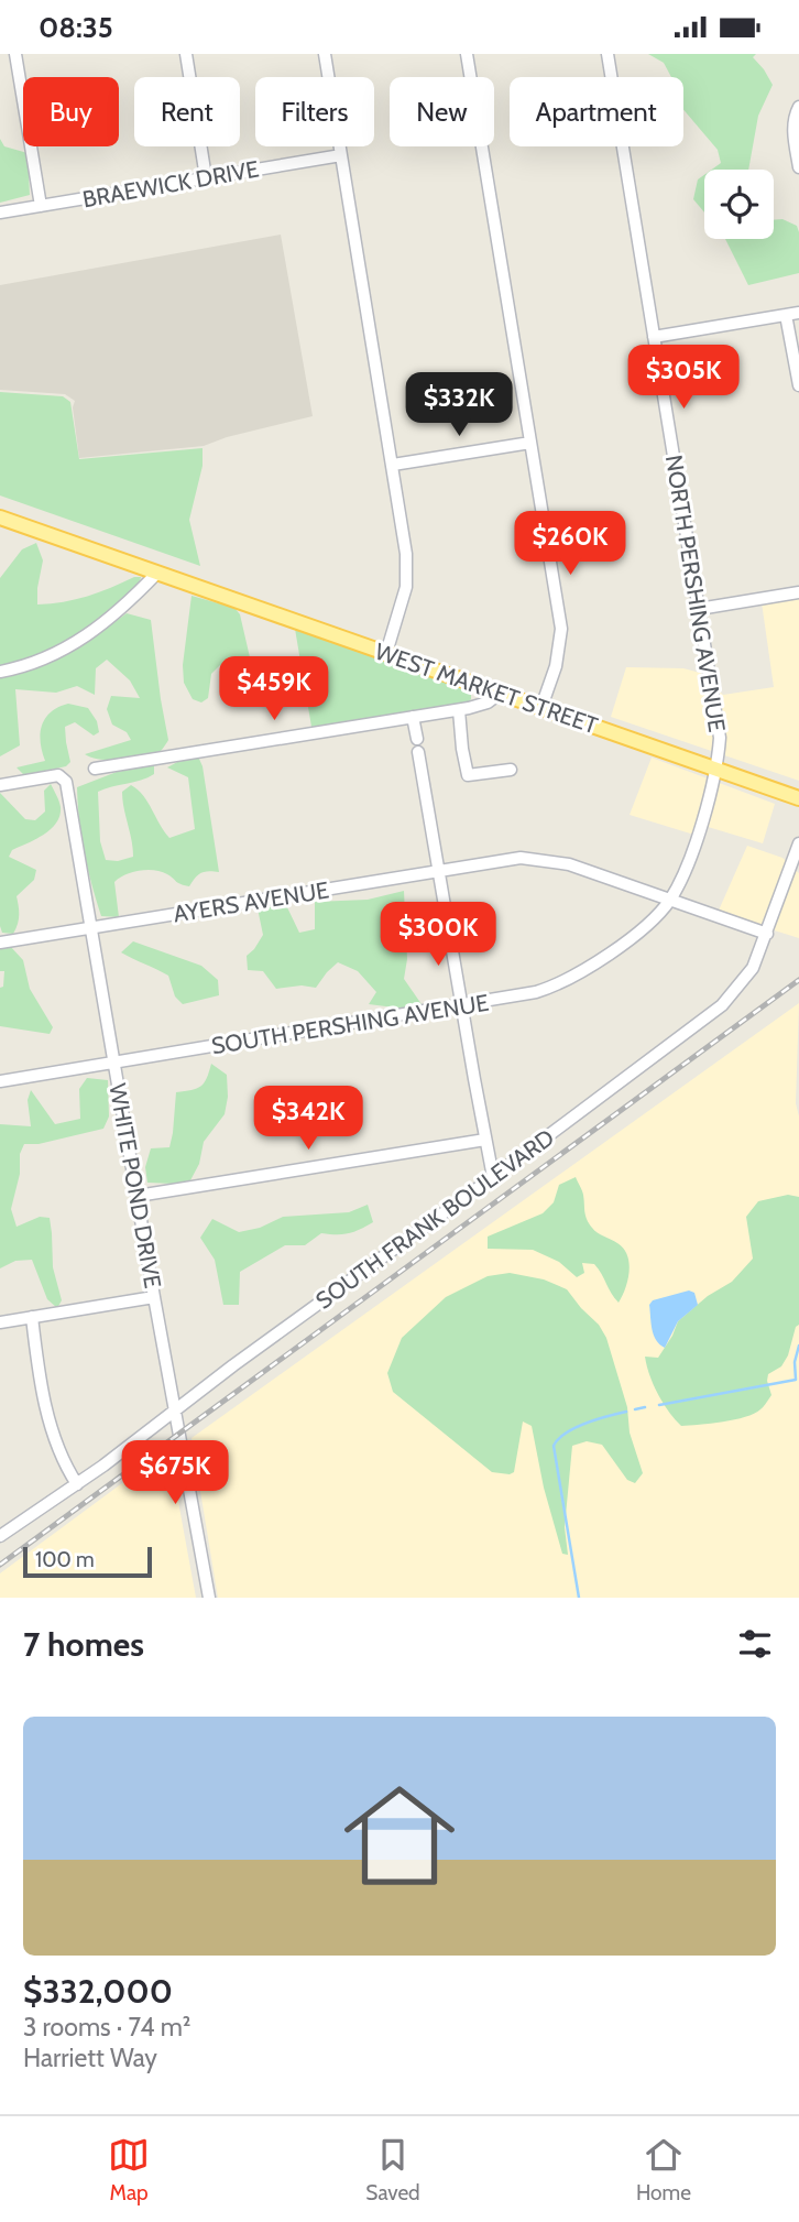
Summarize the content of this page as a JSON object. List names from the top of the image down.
{
  "streets": {
    "main road": ["WEST MARKET STREET"],
    "street": [
      "BRAEWICK DRIVE",
      "NORTH PERSHING AVENUE",
      "AYERS AVENUE",
      "SOUTH PERSHING AVENUE",
      "WHITE POND DRIVE",
      "SOUTH FRANK BOULEVARD"
    ]
  },
  "crossings": [
    ["NORTH PERSHING AVENUE", "WEST MARKET STREET"],
    ["NORTH PERSHING AVENUE", "SOUTH PERSHING AVENUE"],
    ["WEST MARKET STREET", "SOUTH PERSHING AVENUE"],
    ["AYERS AVENUE", "SOUTH PERSHING AVENUE"],
    ["AYERS AVENUE", "WHITE POND DRIVE"],
    ["AYERS AVENUE", "SOUTH FRANK BOULEVARD"],
    ["SOUTH PERSHING AVENUE", "WHITE POND DRIVE"],
    ["WHITE POND DRIVE", "SOUTH FRANK BOULEVARD"]
  ],
  "scale_bar": "100 m",
  "page": {
    "status": "08:35",
    "chip": [
      "Buy",
      "Rent",
      "Filters",
      "New",
      "Apartment"
    ],
    "price": [
      "$305K",
      "$332K",
      "$260K",
      "$459K",
      "$300K",
      "$342K",
      "$675K"
    ],
    "scale": "100 m",
    "heading": "7 homes",
    "list": [
      {
        "name": "$332,000",
        "note": "3 rooms · 74 m² · Harriett Way"
      }
    ],
    "tabs": ["Map", "Saved", "Home"]
  }
}
